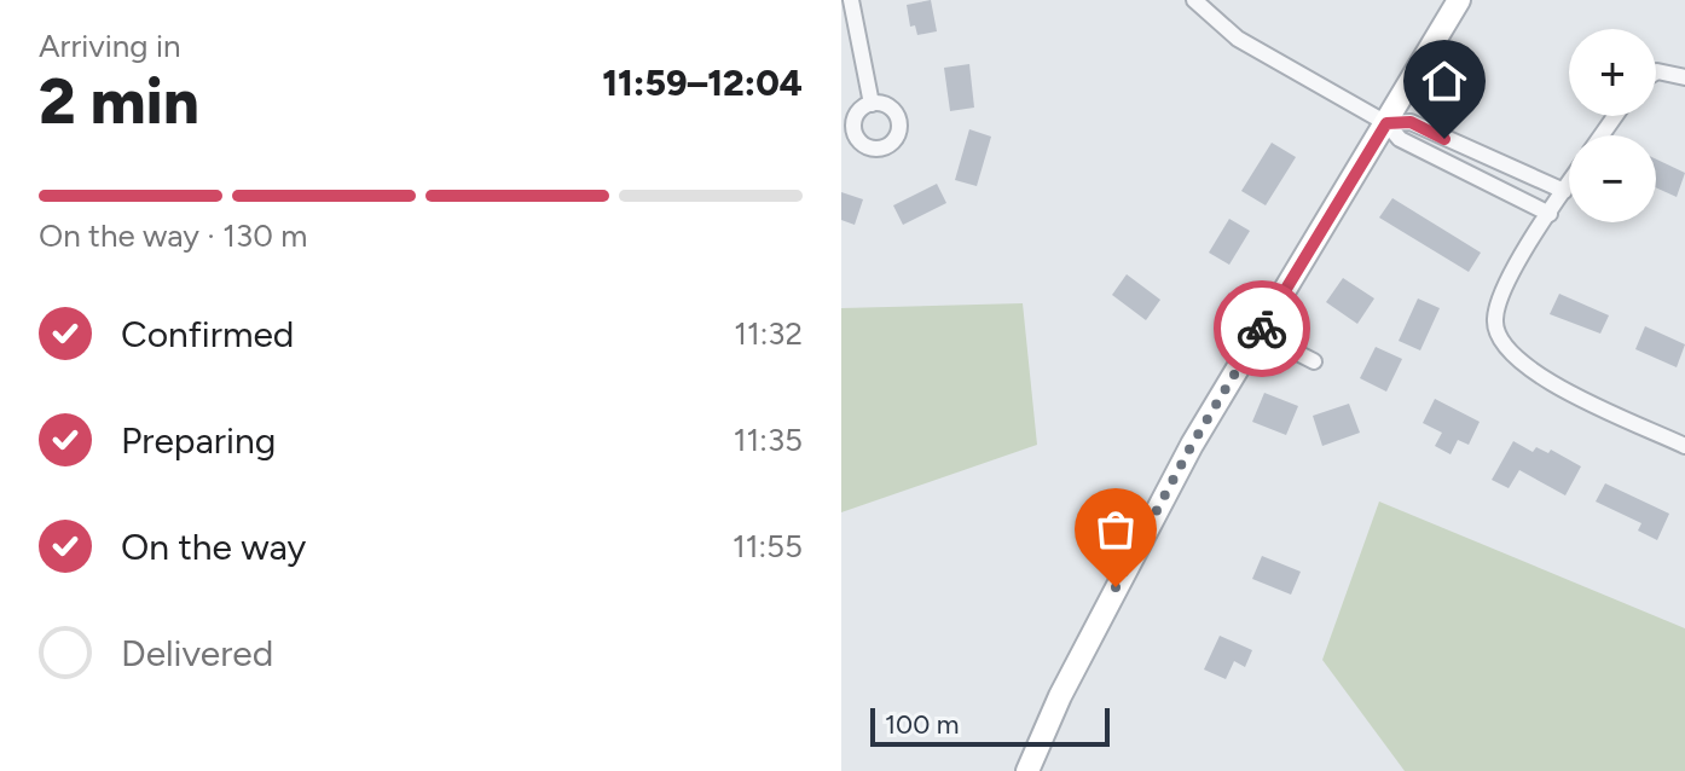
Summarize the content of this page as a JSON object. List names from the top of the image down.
{
  "scale_bar": "100 m",
  "page": {
    "heading": ["2 min", "Arriving in", "11:59–12:04"],
    "map_buttons": ["+", "−"],
    "bar": "On the way · 130 m",
    "list": [
      ["Confirmed", "11:32"],
      ["Preparing", "11:35"],
      ["On the way", "11:55"],
      "Delivered"
    ],
    "scale": "100 m"
  }
}
